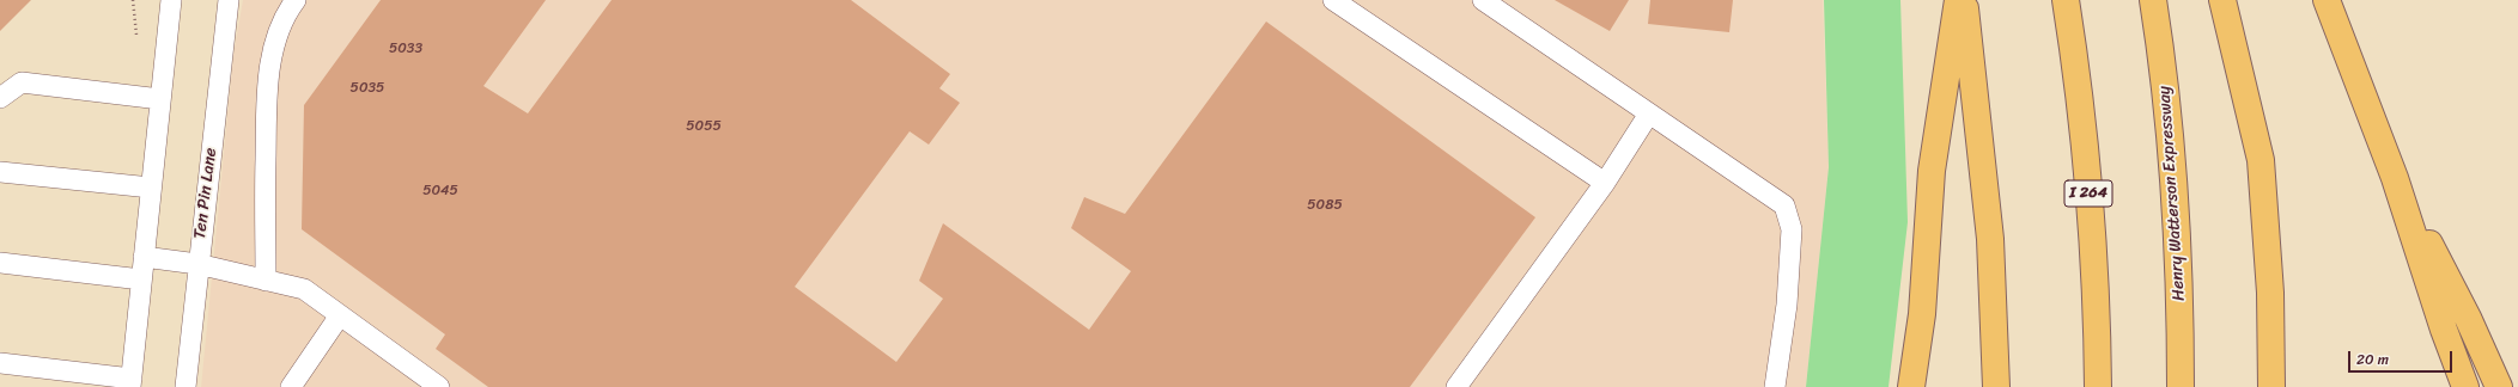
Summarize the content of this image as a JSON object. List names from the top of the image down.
{
  "streets": {
    "highway": ["I 264", "Henry Watterson Expressway"],
    "lane": ["Ten Pin Lane"]
  },
  "house_numbers": [
    "5033",
    "5035",
    "5055",
    "5045",
    "5085"
  ],
  "scale_bar": "20 m"
}
